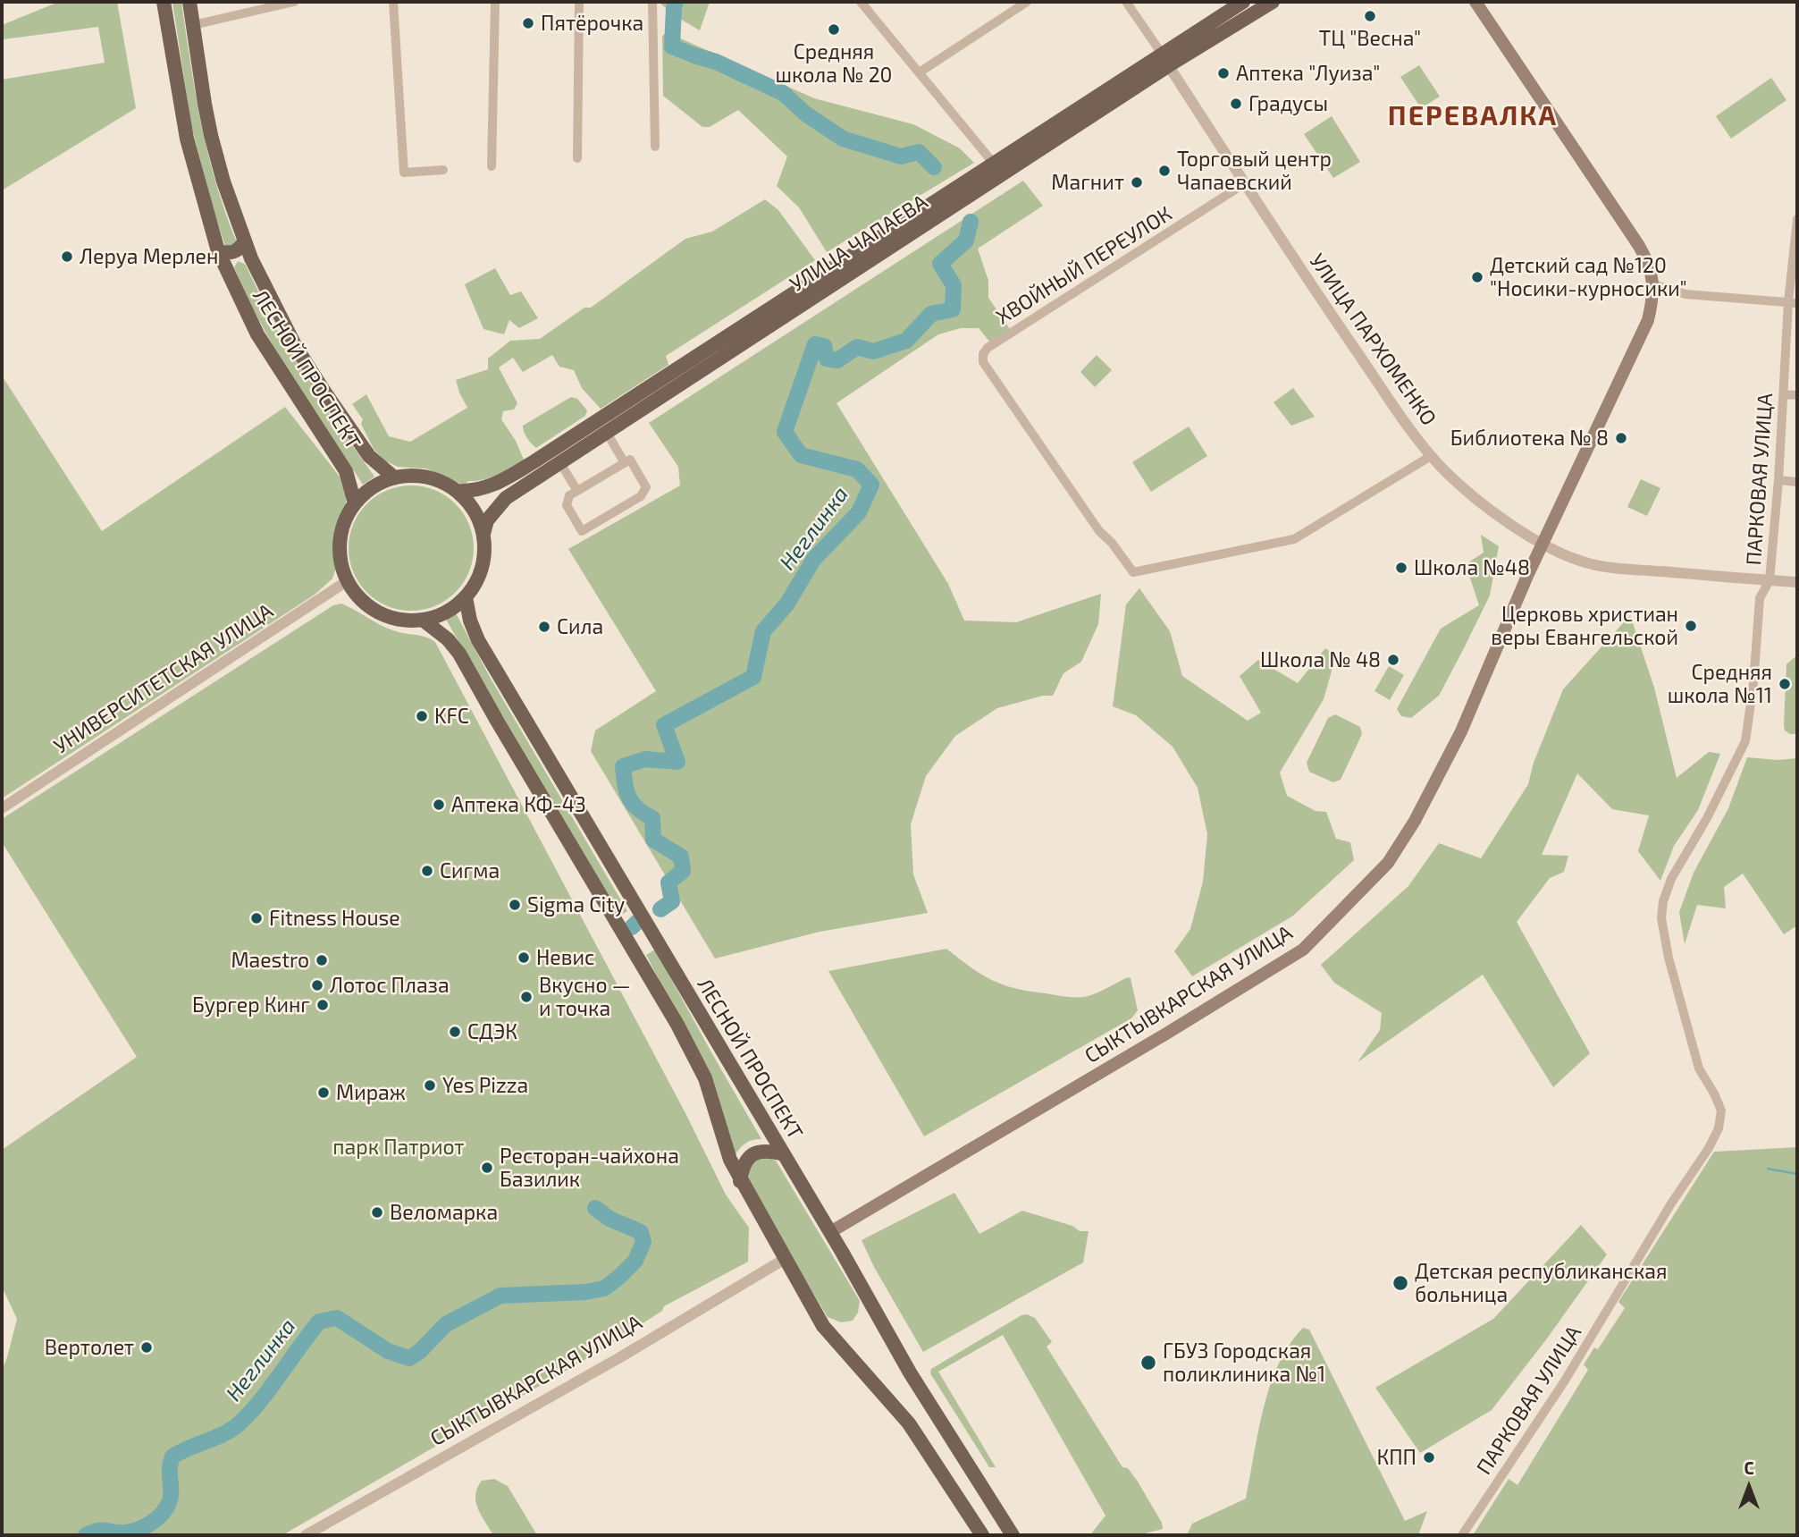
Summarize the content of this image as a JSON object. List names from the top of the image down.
{
  "streets": {
    "main road": ["УЛИЦА ЧАПАЕВА", "ЛЕСНОЙ ПРОСПЕКТ", "СЫКТЫВКАРСКАЯ УЛИЦА"],
    "street": [
      "ХВОЙНЫЙ ПЕРЕУЛОК",
      "УЛИЦА ПАРХОМЕНКО",
      "ПАРКОВАЯ УЛИЦА",
      "УНИВЕРСИТЕТСКАЯ УЛИЦА"
    ]
  },
  "crossings": [
    ["УЛИЦА ЧАПАЕВА", "УЛИЦА ПАРХОМЕНКО"],
    ["УЛИЦА ЧАПАЕВА", "ЛЕСНОЙ ПРОСПЕКТ"],
    ["УЛИЦА ЧАПАЕВА", "УНИВЕРСИТЕТСКАЯ УЛИЦА"],
    ["ХВОЙНЫЙ ПЕРЕУЛОК", "УЛИЦА ПАРХОМЕНКО"],
    ["УЛИЦА ПАРХОМЕНКО", "ПАРКОВАЯ УЛИЦА"],
    ["УЛИЦА ПАРХОМЕНКО", "СЫКТЫВКАРСКАЯ УЛИЦА"],
    ["ЛЕСНОЙ ПРОСПЕКТ", "УНИВЕРСИТЕТСКАЯ УЛИЦА"],
    ["ЛЕСНОЙ ПРОСПЕКТ", "СЫКТЫВКАРСКАЯ УЛИЦА"]
  ],
  "districts": ["ПЕРЕВАЛКА"],
  "water": ["Неглинка"],
  "parks": ["парк Патриот"],
  "places": [
    "ТЦ \"Весна\"",
    "Пятёрочка",
    "Средняя школа № 20",
    "Аптека \"Луиза\"",
    "Градусы",
    "Торговый центр Чапаевский",
    "Магнит",
    "Леруа Мерлен",
    "Детский сад №120 \"Носики-курносики\"",
    "Библиотека № 8",
    "Школа №48",
    "Церковь христиан веры Евангельской",
    "Сила",
    "Школа № 48",
    "Средняя школа №11",
    "KFC",
    "Аптека КФ-43",
    "Сигма",
    "Sigma City",
    "Fitness House",
    "Невис",
    "Maestro",
    "Лотос Плаза",
    "Вкусно — и точка",
    "Бургер Кинг",
    "СДЭК",
    "Yes Pizza",
    "Мираж",
    "Ресторан-чайхона Базилик",
    "Веломарка",
    "Детская республиканская больница",
    "Вертолет",
    "ГБУЗ Городская поликлиника №1",
    "КПП"
  ],
  "north": "top"
}
